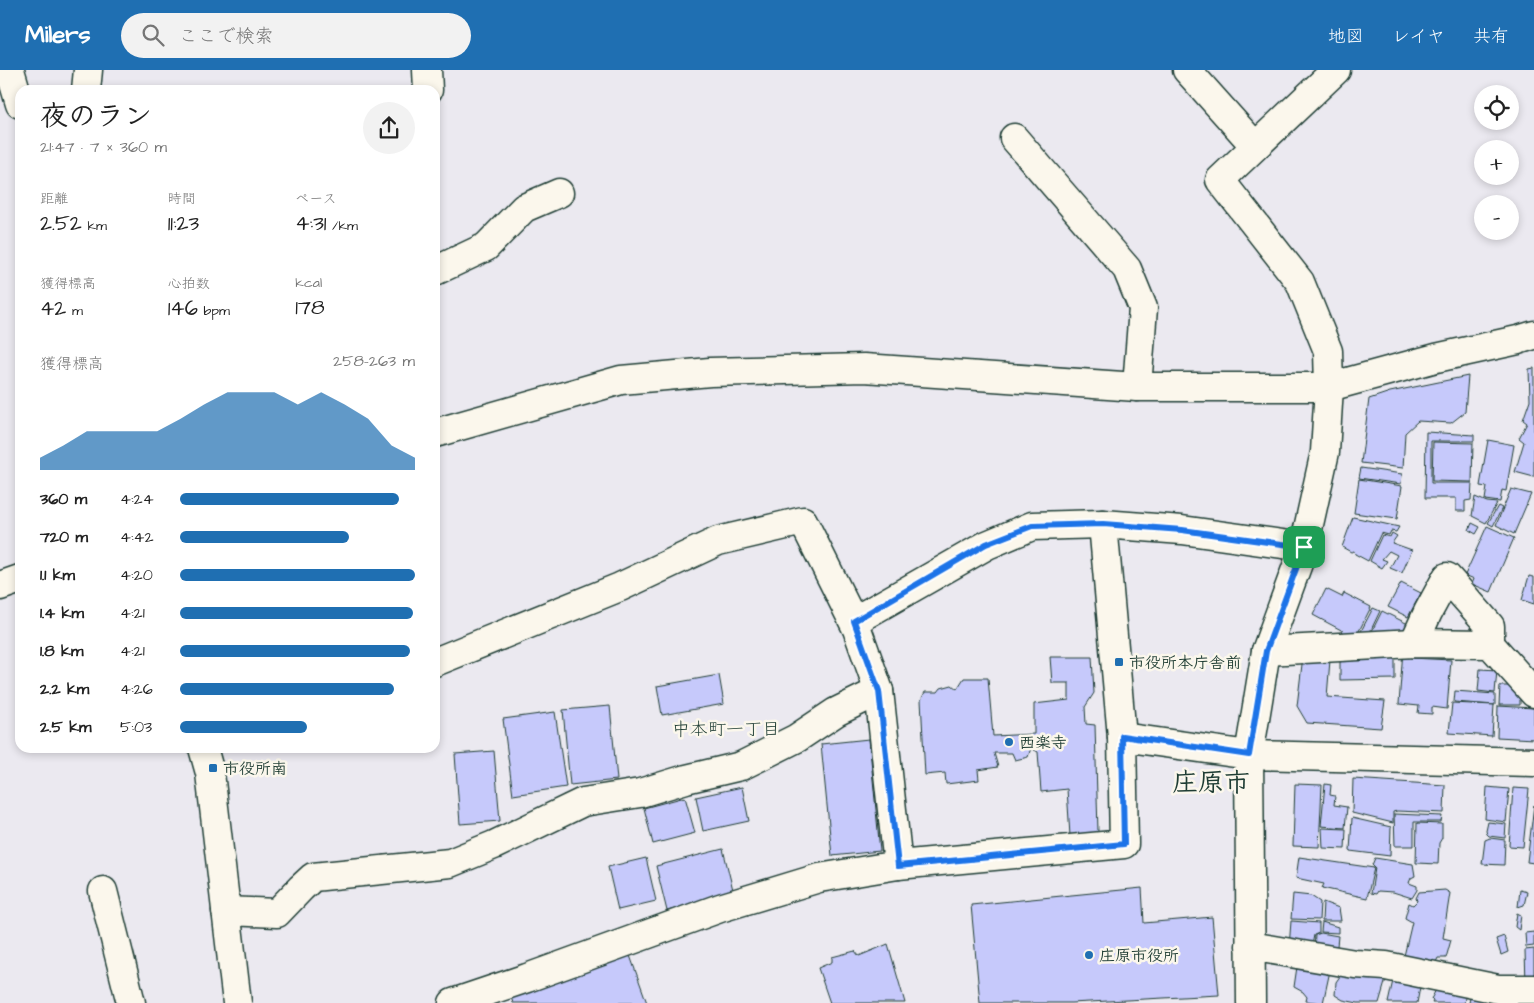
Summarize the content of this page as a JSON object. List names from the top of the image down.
{
  "districts": ["中本町一丁目", "庄原市"],
  "places": {
    "transit": ["市役所本庁舎前", "市役所南"],
    "other": ["西楽寺", "庄原市役所"]
  },
  "page": {
    "header": "Milers",
    "search": "ここで検索",
    "nav": ["地図", "レイヤ", "共有"],
    "map_buttons": ["+", "−"],
    "heading": ["夜のラン", "21:47 · 7 × 360 m"],
    "stats": [
      ["距離", "2.52 km"],
      ["時間", "11:23"],
      ["ペース", "4:31 /km"],
      ["獲得標高", "42 m"],
      ["心拍数", "146 bpm"],
      ["kcal", "178"]
    ],
    "chart": ["獲得標高", "258–263 m"],
    "list": [
      {
        "name": "360 m",
        "note": "4:24"
      },
      {
        "name": "720 m",
        "note": "4:42"
      },
      {
        "name": "1.1 km",
        "note": "4:20"
      },
      {
        "name": "1.4 km",
        "note": "4:21"
      },
      {
        "name": "1.8 km",
        "note": "4:21"
      },
      {
        "name": "2.2 km",
        "note": "4:26"
      },
      {
        "name": "2.5 km",
        "note": "5:03"
      }
    ]
  }
}
